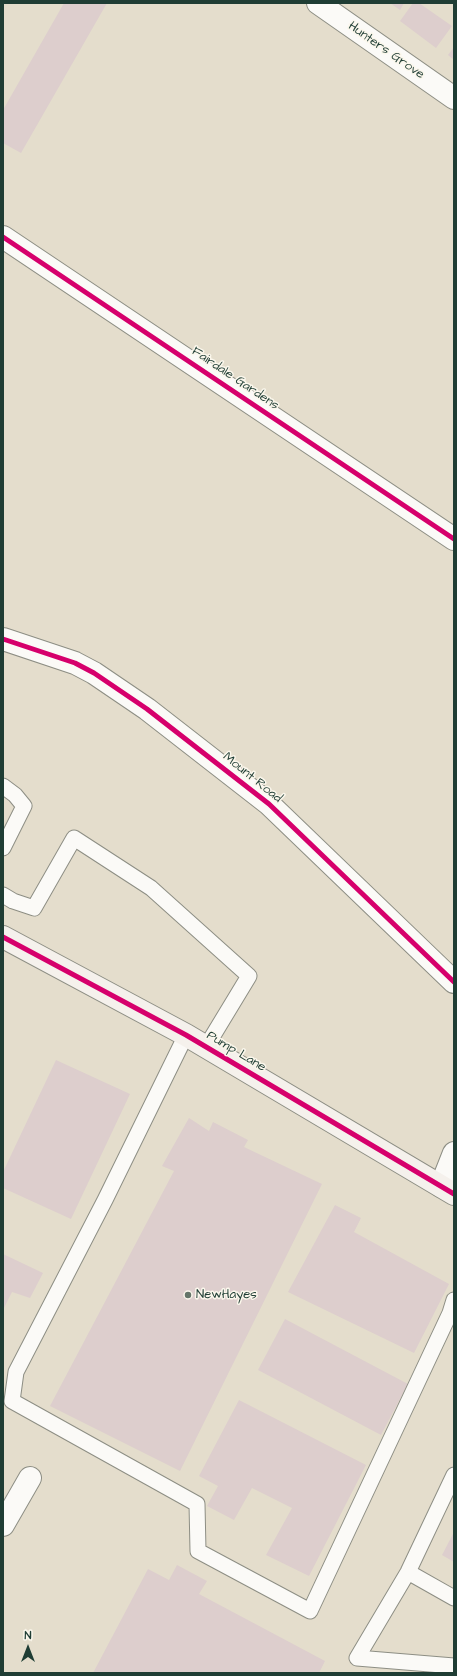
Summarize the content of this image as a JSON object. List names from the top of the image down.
{
  "streets": {
    "street": [
      "Hunters Grove",
      "Fairdale Gardens",
      "Mount Road",
      "Pump Lane"
    ]
  },
  "places": ["NewHayes"],
  "north": "top"
}
